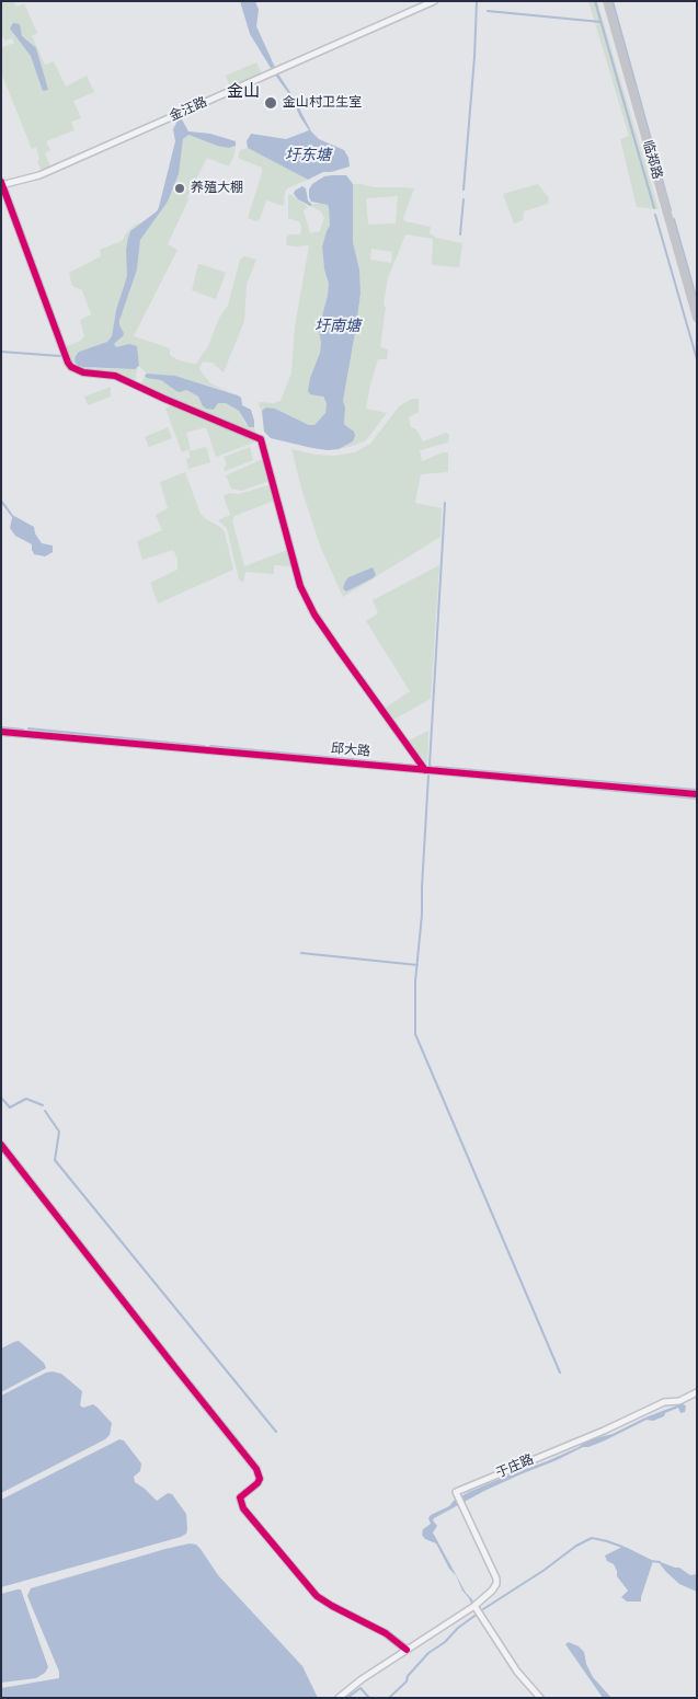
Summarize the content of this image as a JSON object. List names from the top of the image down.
{
  "streets": {
    "main road": ["临郑路"],
    "street": ["金汪路", "邱大路", "于庄路"]
  },
  "districts": ["金山"],
  "water": ["圩东塘", "圩南塘"],
  "places": ["金山村卫生室", "养殖大棚"]
}
